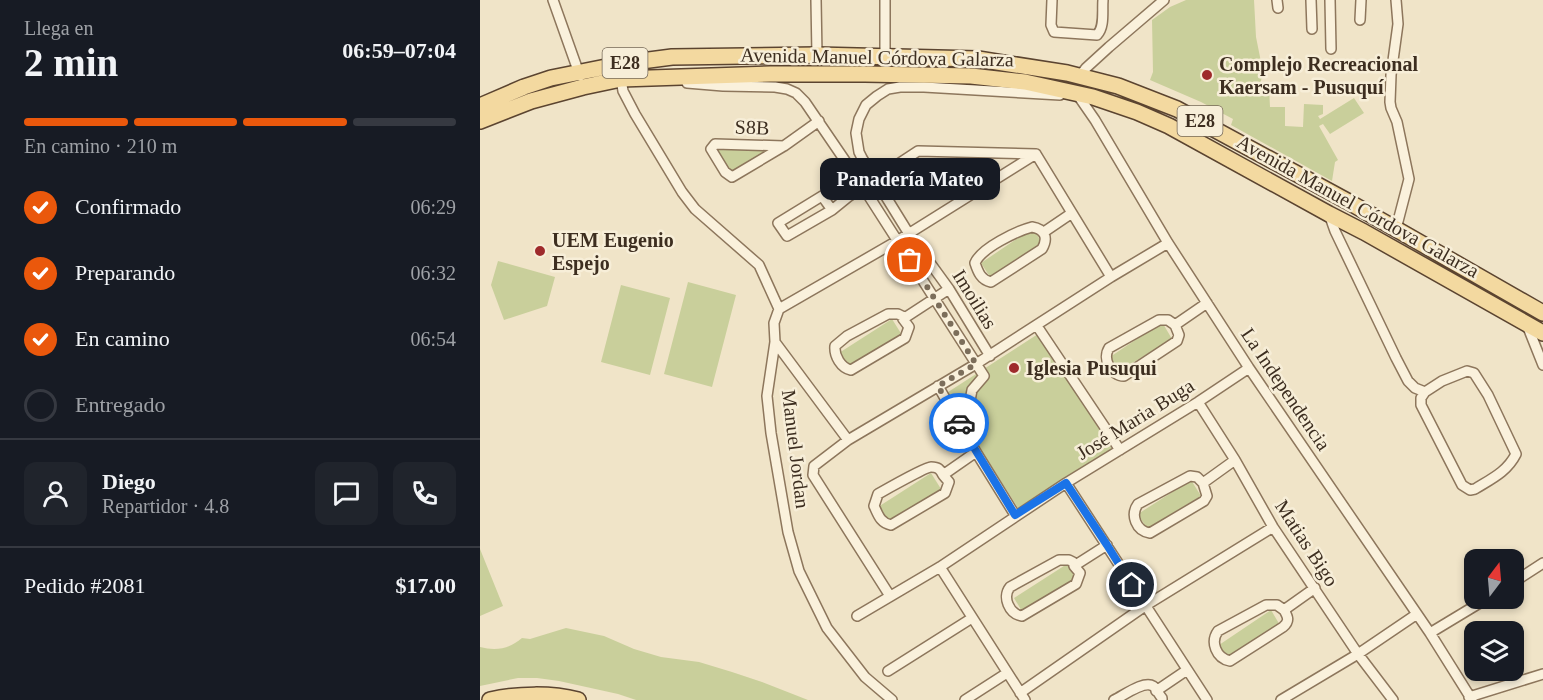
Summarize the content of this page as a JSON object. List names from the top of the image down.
{
  "streets": {
    "main road": ["Avenida Manuel Córdova Galarza", "E28"],
    "street": [
      "S8B",
      "Imoilias",
      "La Independencia",
      "José Maria Buga",
      "Manuel Jordan",
      "Matias Bigo"
    ]
  },
  "crossings": [
    ["Avenida Manuel Córdova Galarza", "Imoilias"],
    ["Avenida Manuel Córdova Galarza", "La Independencia"],
    ["Imoilias", "La Independencia"],
    ["La Independencia", "José Maria Buga"],
    ["José Maria Buga", "Matias Bigo"]
  ],
  "places": [
    "Complejo Recreacional Kaersam - Pusuquí",
    "UEM Eugenio Espejo",
    "Panadería Mateo",
    "Iglesia Pusuqui"
  ],
  "north": "top",
  "page": {
    "heading": ["2 min", "Llega en", "06:59–07:04"],
    "panel": [
      "Diego",
      "Repartidor · 4.8",
      "Pedido #2081",
      "$17.00"
    ],
    "bar": "En camino · 210 m",
    "bubble": "Panadería Mateo",
    "list": [
      ["Confirmado", "06:29"],
      ["Preparando", "06:32"],
      ["En camino", "06:54"],
      "Entregado"
    ]
  }
}
